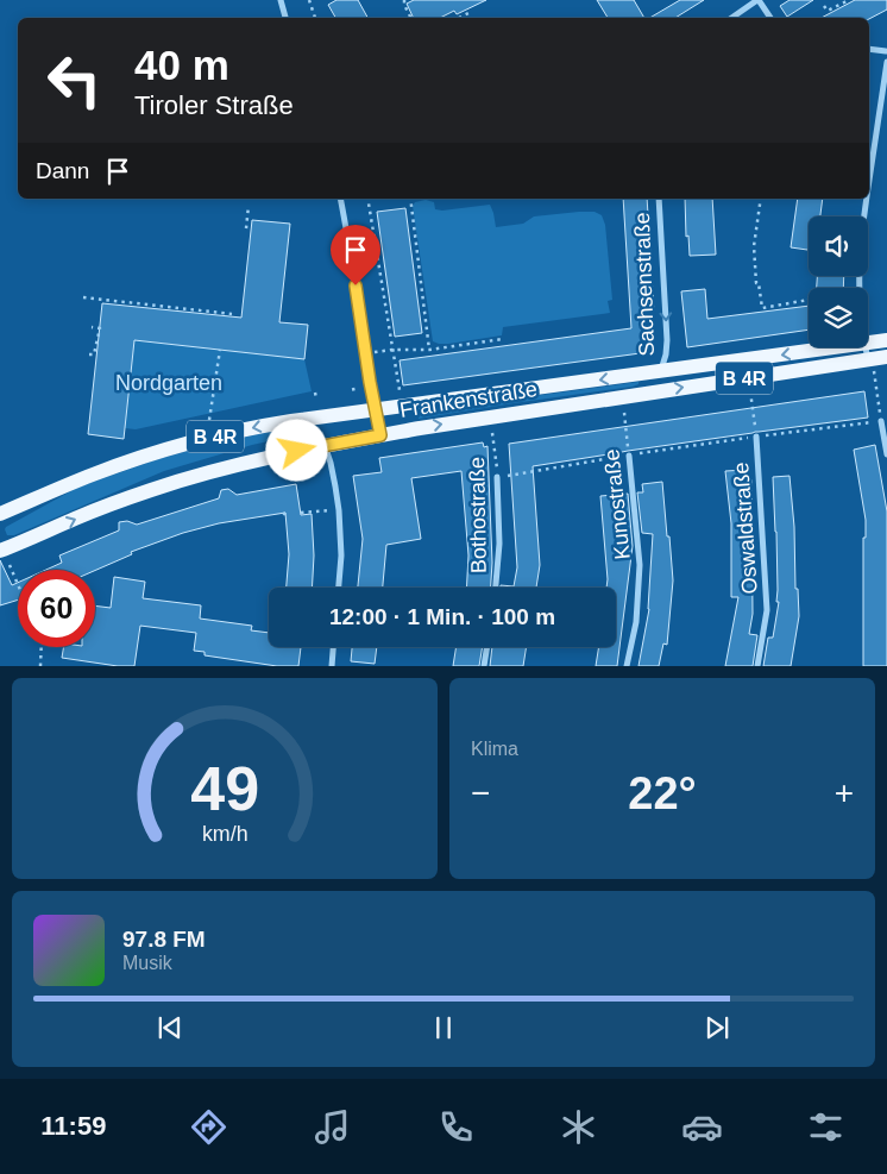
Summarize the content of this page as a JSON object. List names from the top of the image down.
{
  "streets": {
    "main road": ["B 4R", "Frankenstraße"],
    "street": [
      "Sachsenstraße",
      "Kunostraße",
      "Bothostraße",
      "Oswaldstraße"
    ]
  },
  "crossings": [
    ["Sachsenstraße", "Frankenstraße"]
  ],
  "one_way": ["Sachsenstraße"],
  "parks": ["Nordgarten"],
  "page": {
    "turn": ["40 m", "Tiroler Straße"],
    "then": "Dann",
    "limit": "60",
    "trip": "12:00 · 1 Min. · 100 m",
    "tile": "Klima",
    "heat": ["−", "22°", "+"],
    "song": ["97.8 FM", "Musik"],
    "tabs": "11:59",
    "gauge": ["49", "km/h"]
  }
}
